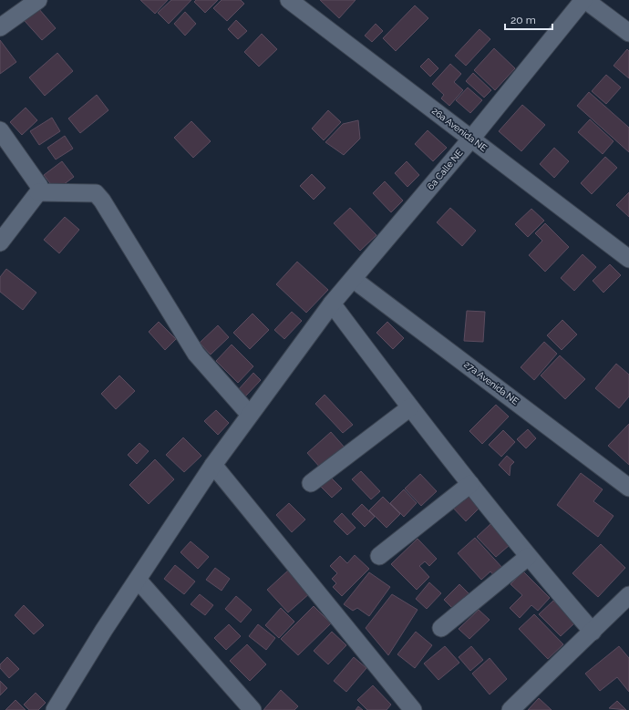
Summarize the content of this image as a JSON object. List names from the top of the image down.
{
  "streets": {
    "street": ["26a Avenida NE", "6a Calle NE", "27a Avenida NE"]
  },
  "crossings": [
    ["26a Avenida NE", "6a Calle NE"],
    ["6a Calle NE", "27a Avenida NE"]
  ],
  "scale_bar": "20 m"
}
